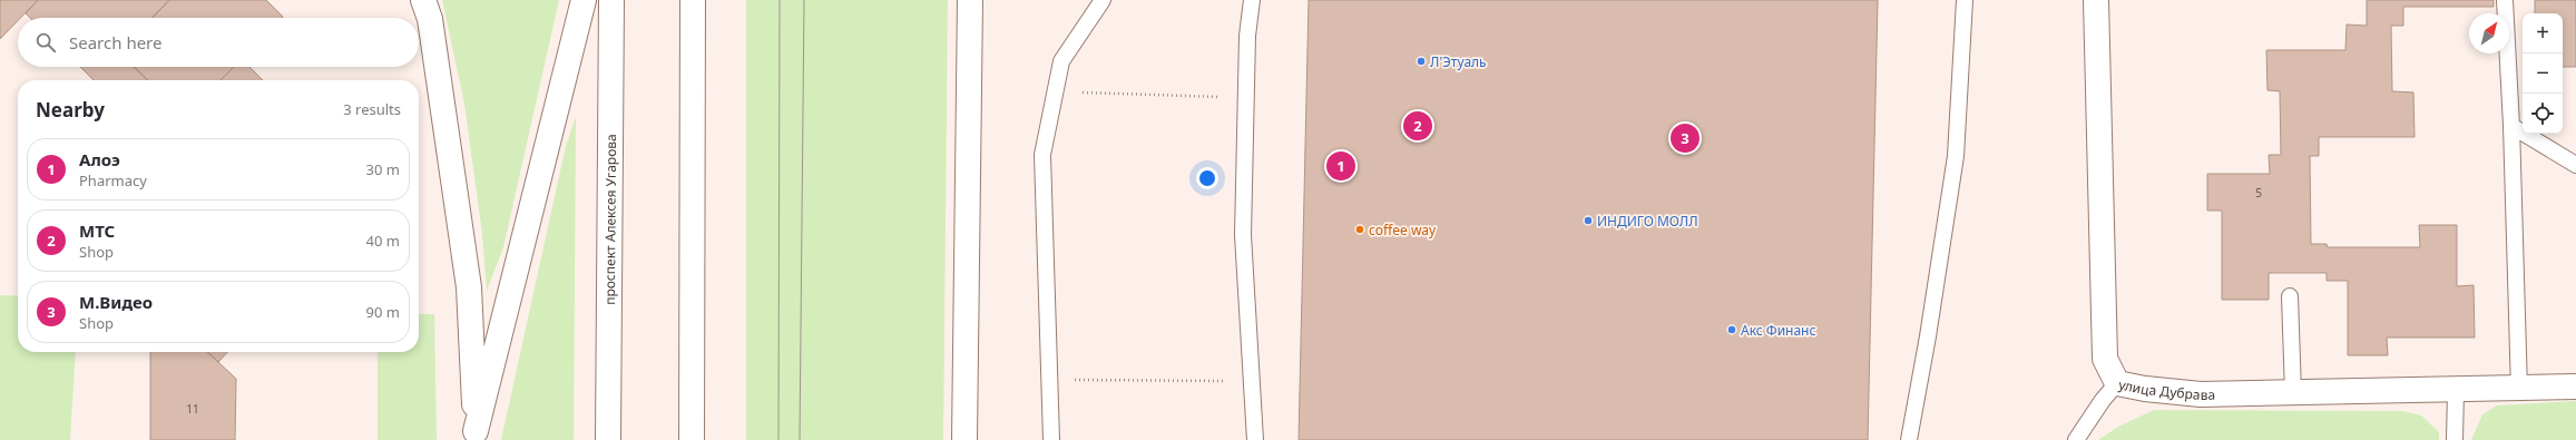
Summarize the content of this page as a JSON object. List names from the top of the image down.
{
  "streets": {
    "main road": ["проспект Алексея Угарова", "улица Дубрава"]
  },
  "places": [
    "Л'Этуаль",
    "ИНДИГО МОЛЛ",
    "coffee way",
    "Акс Финанс"
  ],
  "house_numbers": ["5", "11"],
  "north": "top right",
  "page": {
    "map_buttons": ["+", "−"],
    "search": "Search here",
    "heading": ["Nearby", "3 results"],
    "pins": ["2", "3", "1"],
    "list": [
      {
        "mark": "1",
        "name": "Алоэ",
        "note": "Pharmacy",
        "value": "30 m"
      },
      {
        "mark": "2",
        "name": "МТС",
        "note": "Shop",
        "value": "40 m"
      },
      {
        "mark": "3",
        "name": "М.Видео",
        "note": "Shop",
        "value": "90 m"
      }
    ]
  }
}
